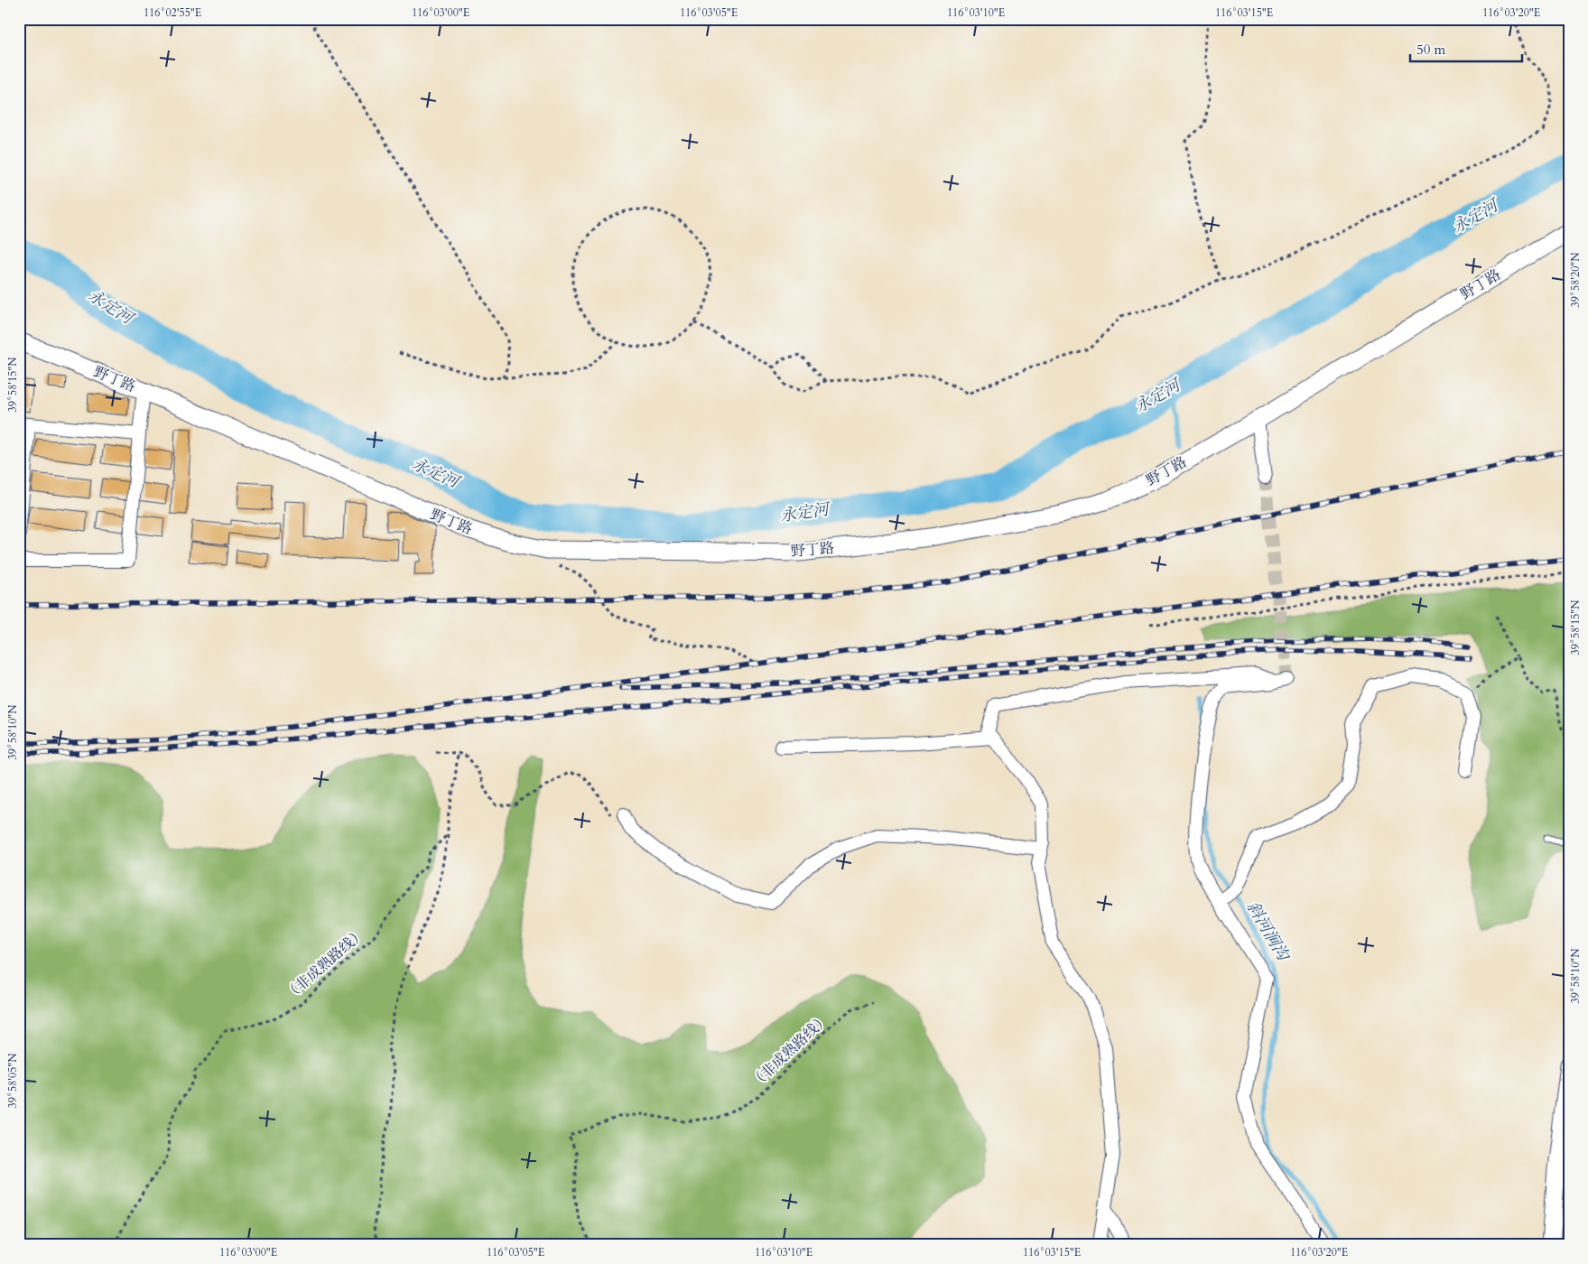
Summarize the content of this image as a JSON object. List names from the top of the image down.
{
  "streets": {
    "main road": ["野丁路"],
    "path": ["（非成熟路线）"]
  },
  "water": ["永定河", "斜河涧沟"],
  "scale_bar": "50 m",
  "coordinates": [
    "116°02'55\"E",
    "116°03'00\"E",
    "116°03'05\"E",
    "116°03'10\"E",
    "116°03'15\"E",
    "116°03'20\"E",
    "39°58'20\"N",
    "39°58'15\"N",
    "39°58'10\"N",
    "39°58'05\"N"
  ]
}
